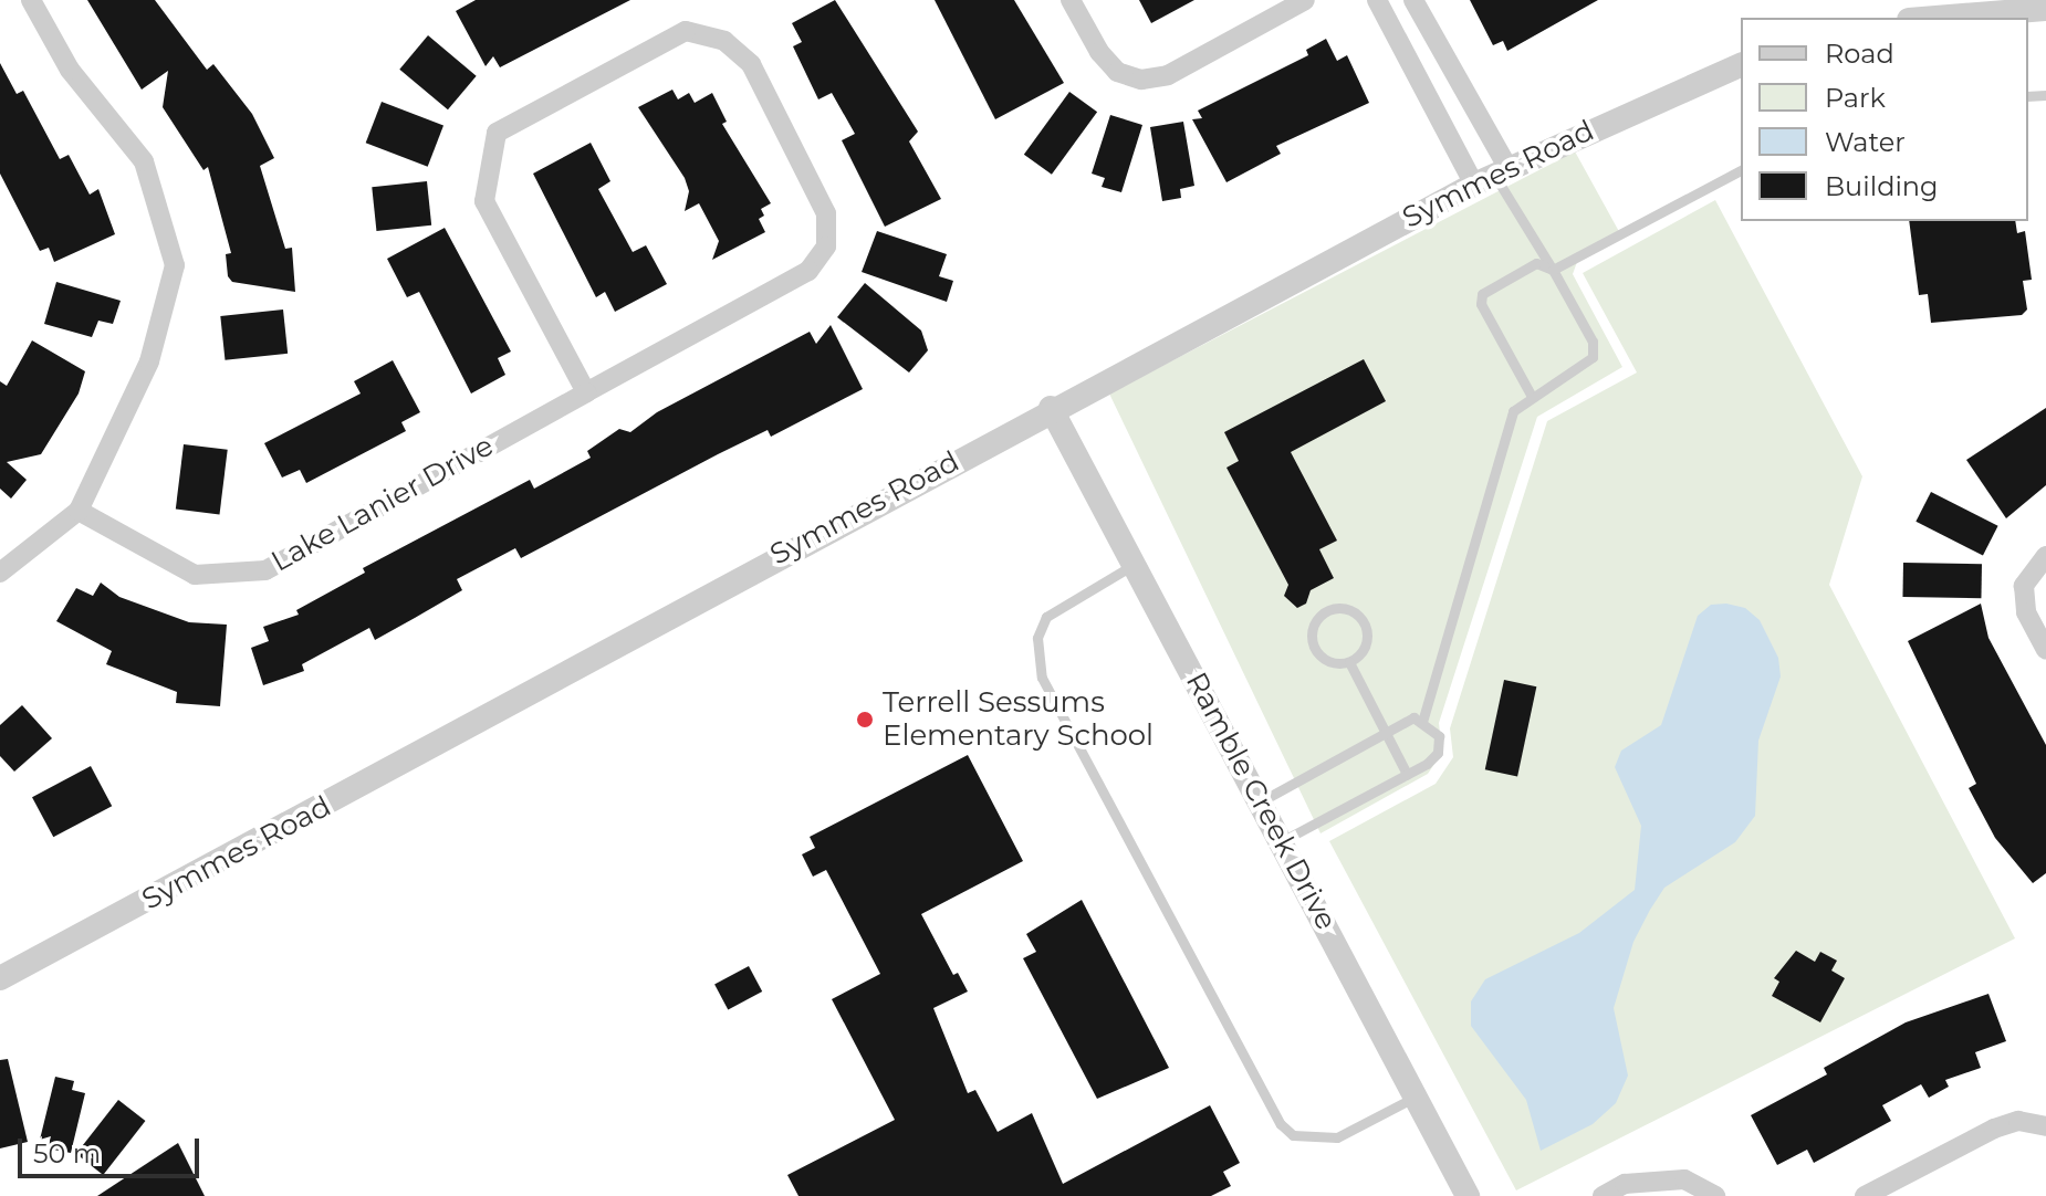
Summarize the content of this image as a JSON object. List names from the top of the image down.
{
  "streets": {
    "street": ["Symmes Road", "Lake Lanier Drive", "Ramble Creek Drive"]
  },
  "crossings": [
    ["Symmes Road", "Ramble Creek Drive"]
  ],
  "places": ["Terrell Sessums Elementary School"],
  "legend": [
    "Road",
    "Park",
    "Water",
    "Building"
  ],
  "scale_bar": "50 m"
}
